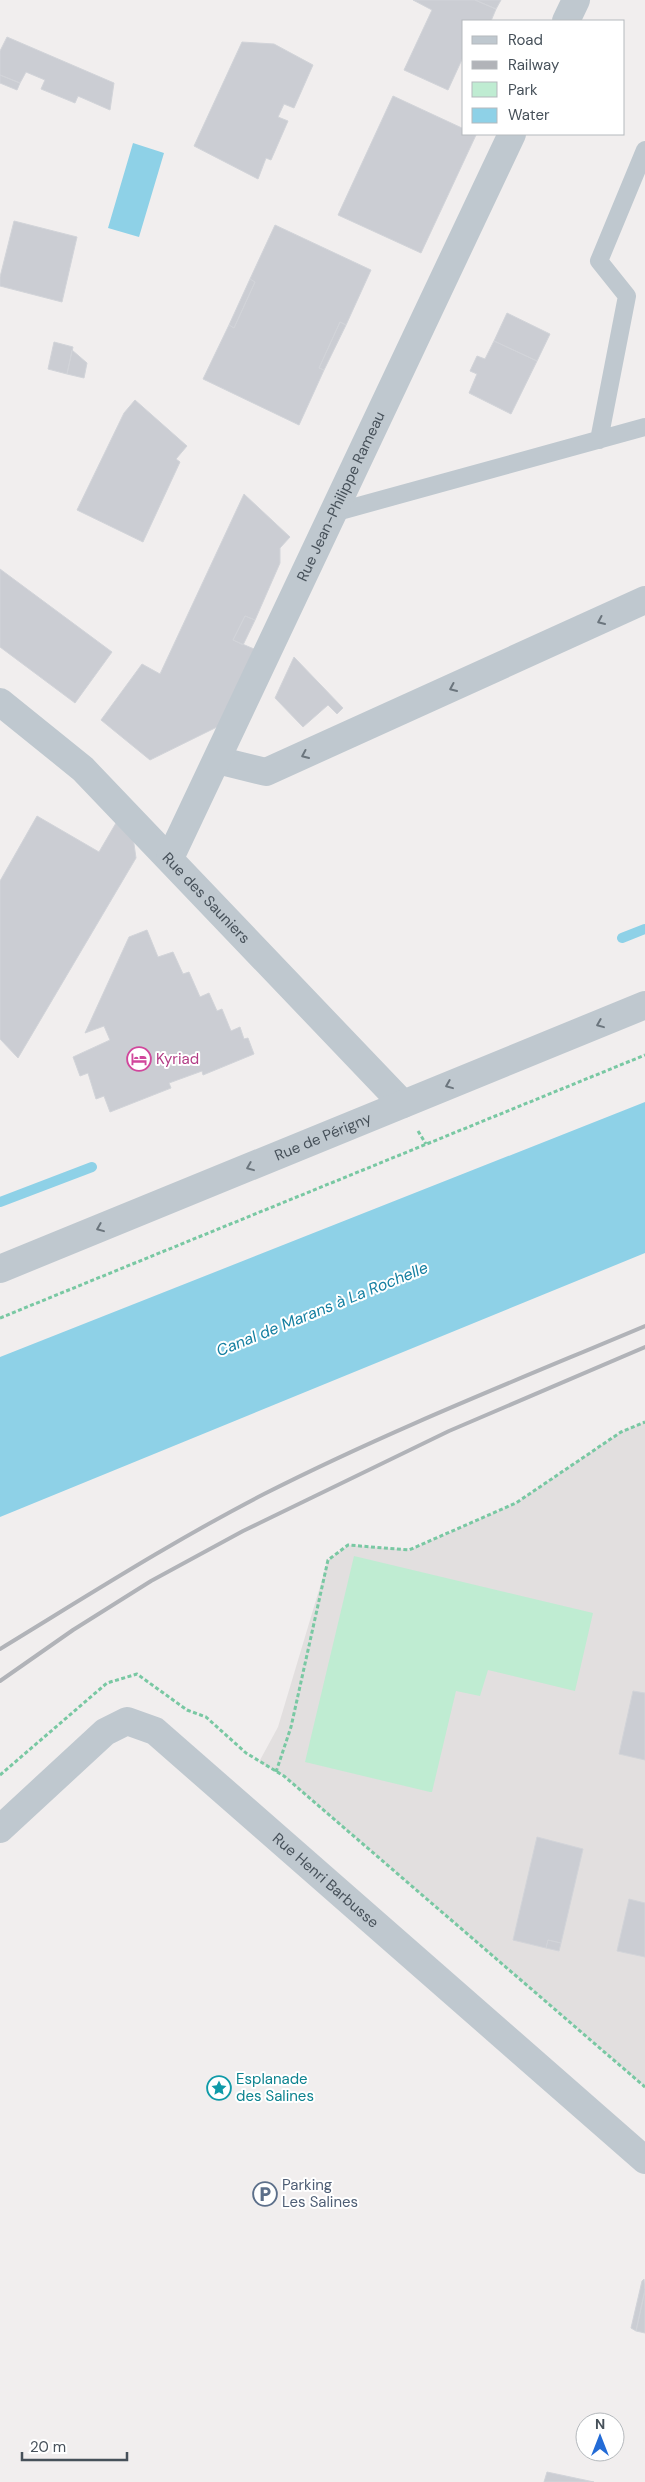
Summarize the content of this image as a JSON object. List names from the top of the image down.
{
  "streets": {
    "street": [
      "Rue Jean-Philippe Rameau",
      "Rue des Sauniers",
      "Rue de Périgny",
      "Rue Henri Barbusse"
    ]
  },
  "crossings": [
    ["Rue Jean-Philippe Rameau", "Rue des Sauniers"],
    ["Rue des Sauniers", "Rue de Périgny"]
  ],
  "one_way": ["Rue de Périgny"],
  "water": ["Canal de Marans à La Rochelle"],
  "places": {
    "hotel": ["Kyriad"],
    "place": ["Esplanade des Salines"],
    "parking": ["Parking Les Salines"]
  },
  "legend": [
    "Road",
    "Railway",
    "Park",
    "Water"
  ],
  "scale_bar": "20 m",
  "north": "top"
}
